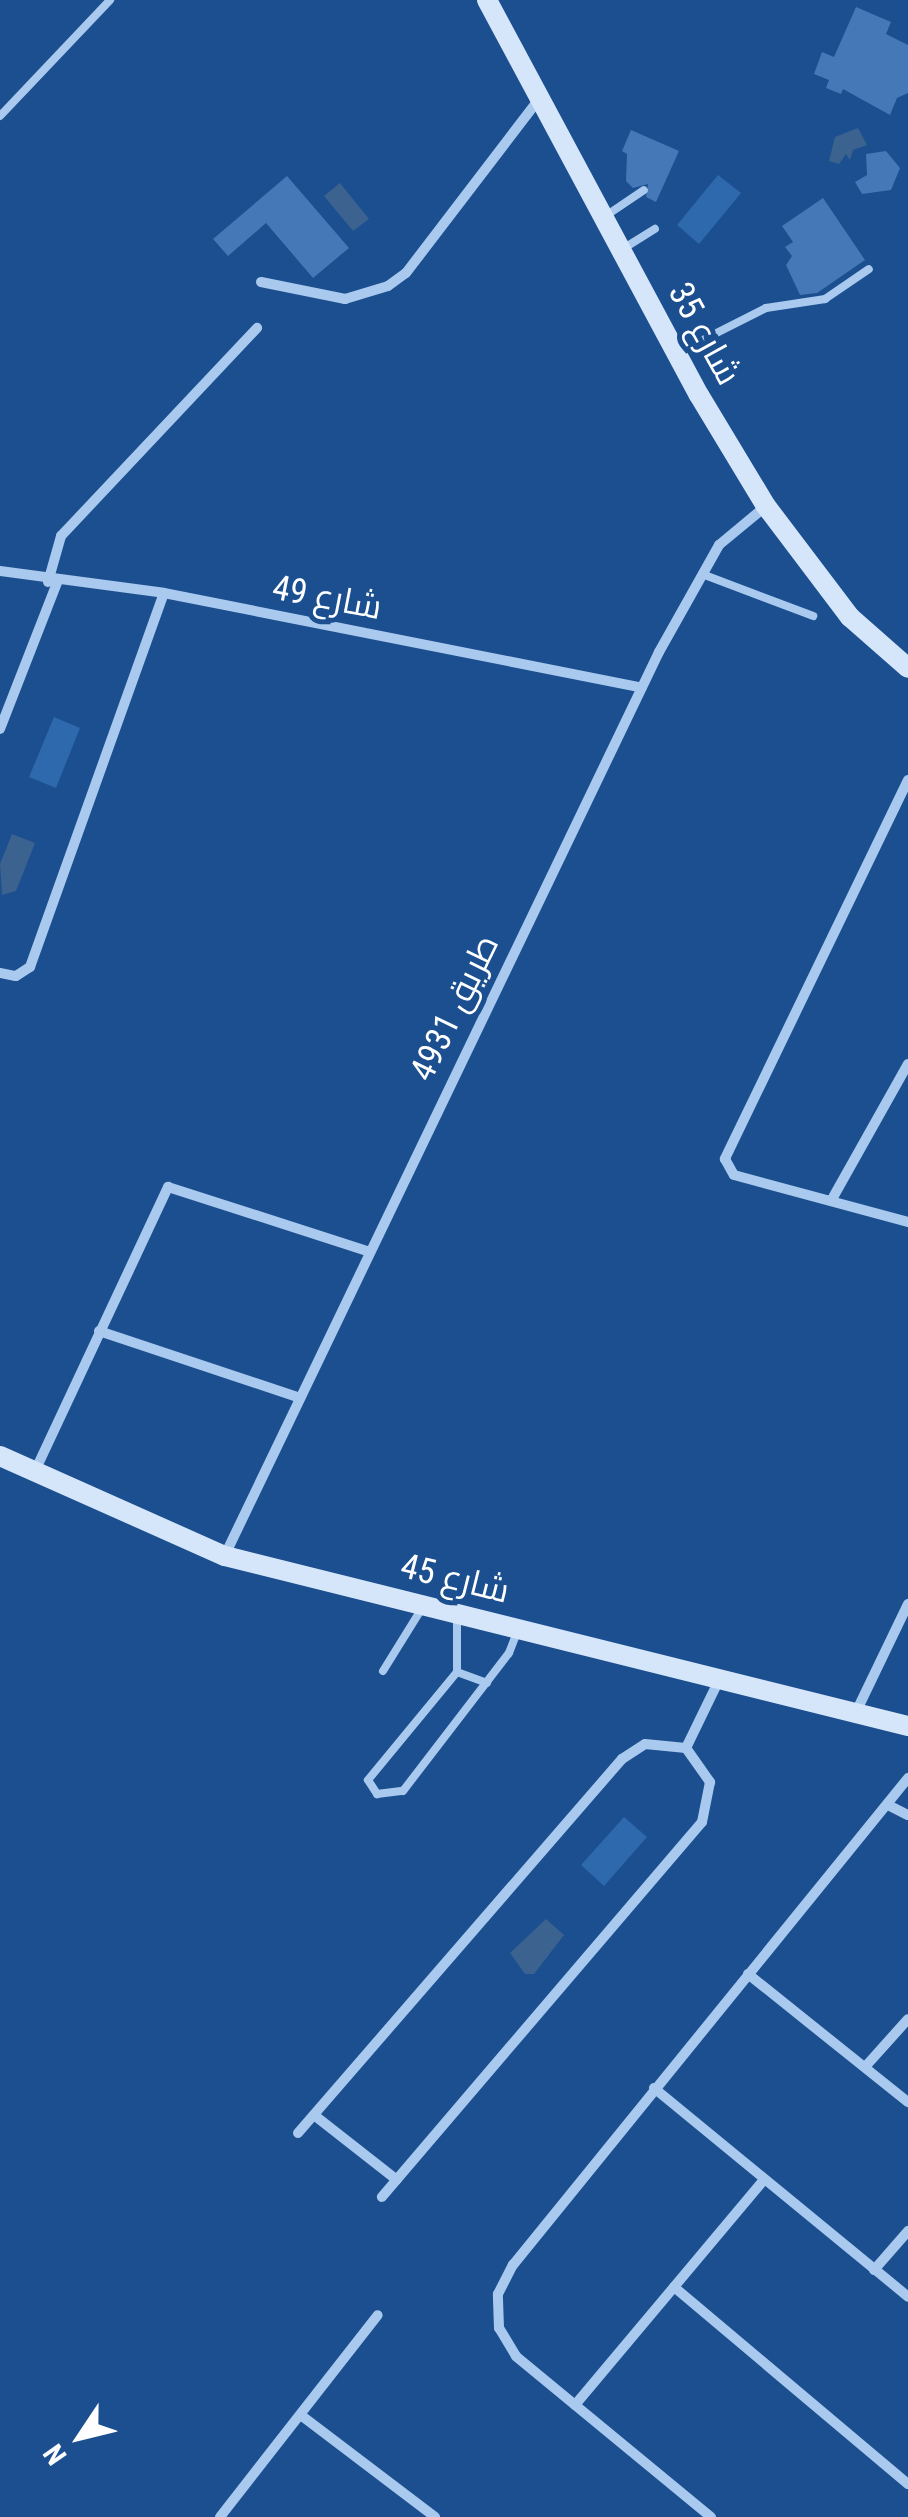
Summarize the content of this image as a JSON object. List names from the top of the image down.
{
  "streets": {
    "street": [
      "شارع 35",
      "شارع 49",
      "طريق 4931",
      "شارع 45"
    ]
  },
  "crossings": [
    ["شارع 35", "طريق 4931"],
    ["شارع 49", "طريق 4931"],
    ["طريق 4931", "شارع 45"]
  ],
  "north": "bottom left"
}
